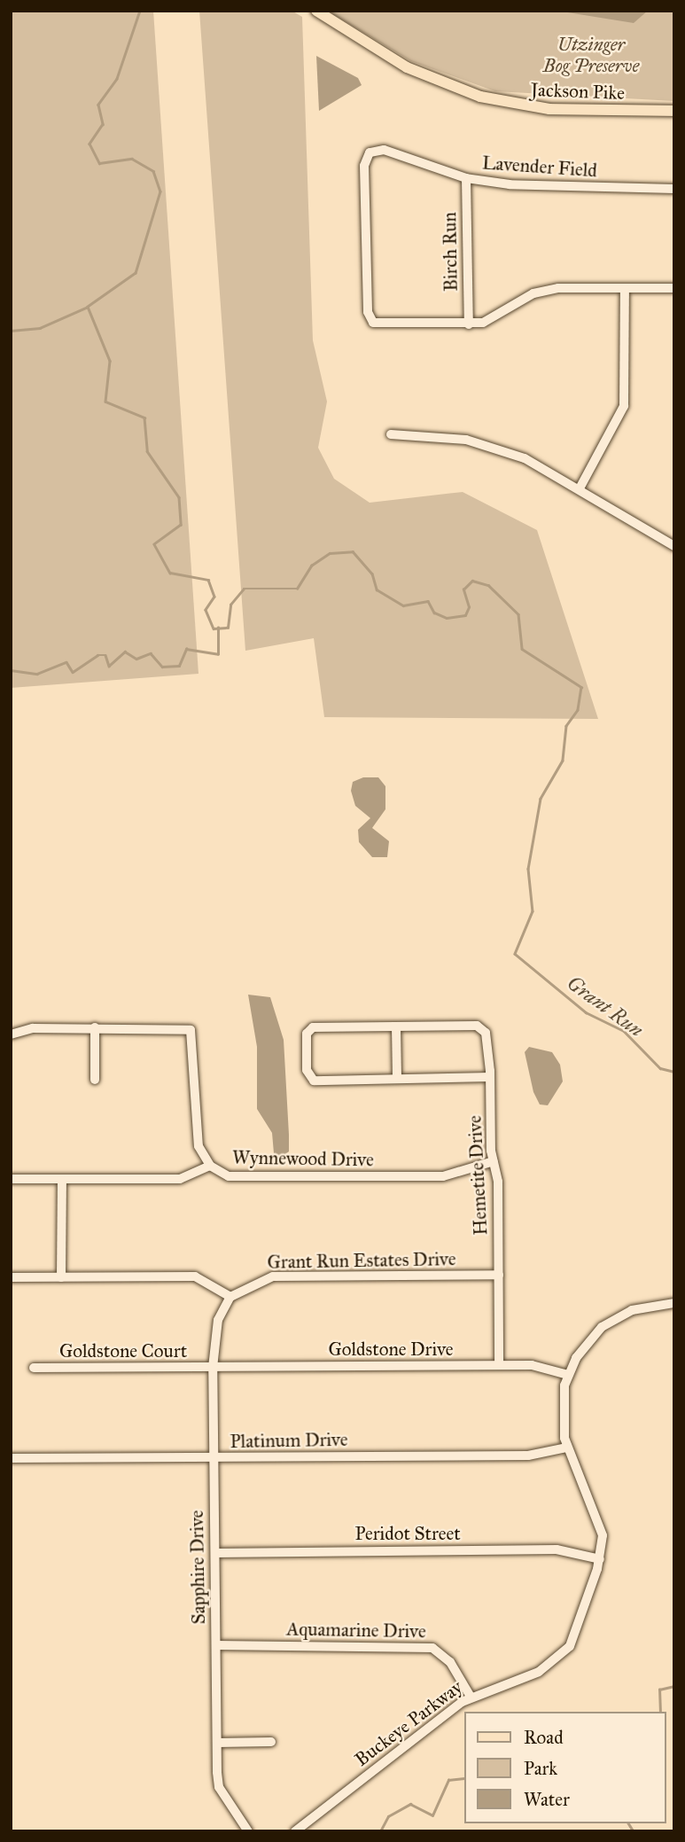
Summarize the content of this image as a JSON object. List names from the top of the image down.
{
  "streets": {
    "main road": ["Jackson Pike"],
    "street": [
      "Lavender Field",
      "Birch Run",
      "Wynnewood Drive",
      "Hemetite Drive",
      "Grant Run Estates Drive",
      "Goldstone Drive",
      "Goldstone Court",
      "Platinum Drive",
      "Peridot Street",
      "Sapphire Drive",
      "Aquamarine Drive",
      "Buckeye Parkway"
    ]
  },
  "crossings": [
    ["Lavender Field", "Birch Run"],
    ["Wynnewood Drive", "Hemetite Drive"],
    ["Hemetite Drive", "Grant Run Estates Drive"],
    ["Hemetite Drive", "Goldstone Drive"],
    ["Grant Run Estates Drive", "Sapphire Drive"],
    ["Goldstone Drive", "Goldstone Court"],
    ["Goldstone Drive", "Sapphire Drive"],
    ["Goldstone Drive", "Buckeye Parkway"],
    ["Goldstone Court", "Sapphire Drive"],
    ["Platinum Drive", "Sapphire Drive"],
    ["Platinum Drive", "Buckeye Parkway"],
    ["Peridot Street", "Sapphire Drive"],
    ["Peridot Street", "Buckeye Parkway"],
    ["Sapphire Drive", "Aquamarine Drive"],
    ["Aquamarine Drive", "Buckeye Parkway"]
  ],
  "water": ["Grant Run"],
  "parks": ["Utzinger Bog Preserve"],
  "legend": ["Road", "Park", "Water"]
}
